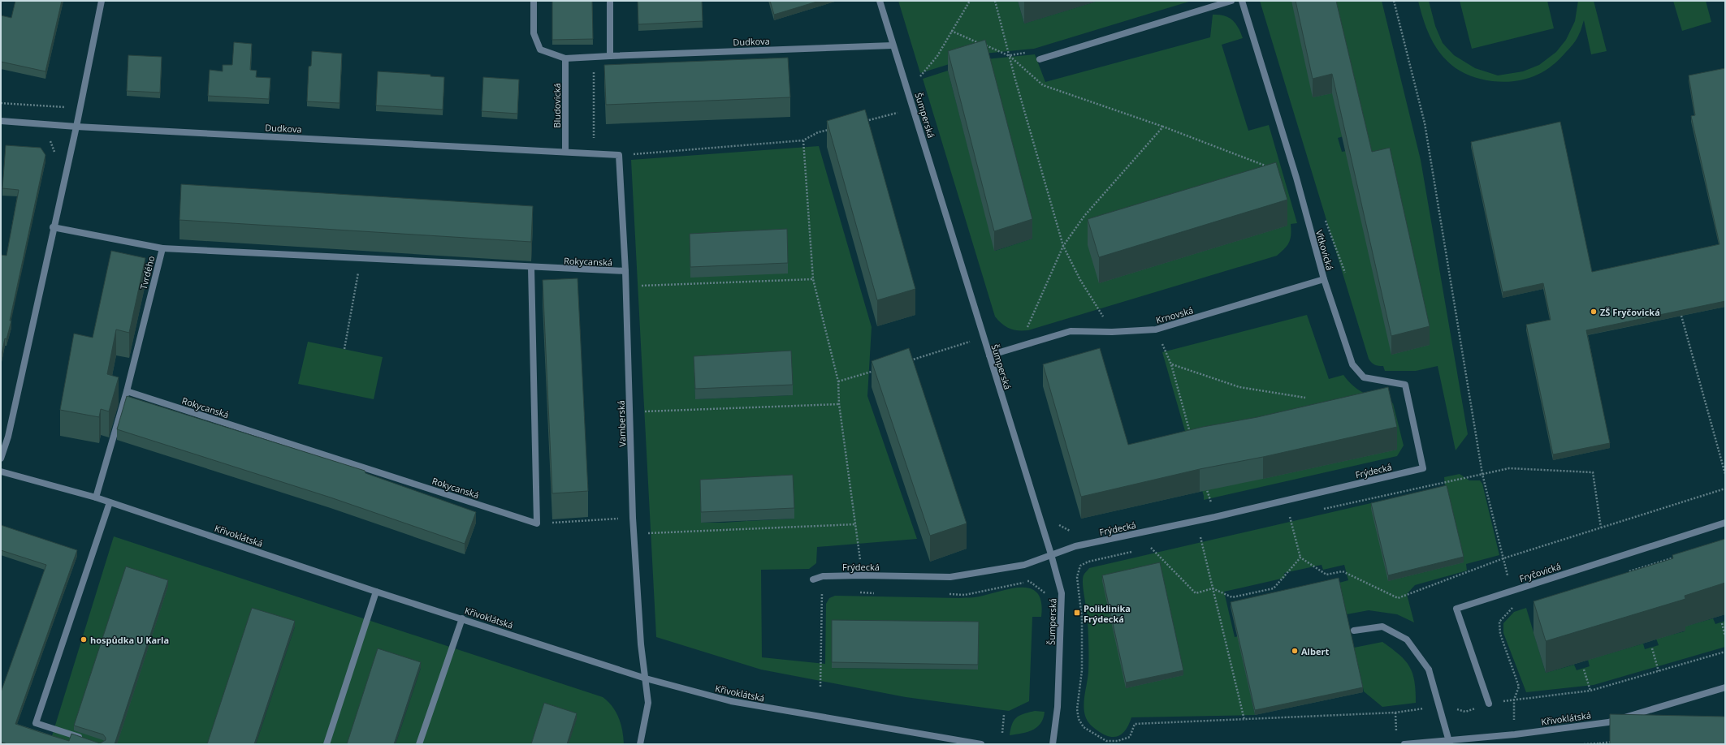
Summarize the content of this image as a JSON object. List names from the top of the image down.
{
  "streets": {
    "street": [
      "Dudkova",
      "Bludovická",
      "Šumperská",
      "Vítkovická",
      "Rokycanská",
      "Tvrdého",
      "Krnovská",
      "Vamberská",
      "Frýdecká",
      "Křivoklátská",
      "Fryčovická"
    ]
  },
  "crossings": [
    ["Dudkova", "Bludovická"],
    ["Dudkova", "Šumperská"],
    ["Šumperská", "Krnovská"],
    ["Šumperská", "Frýdecká"],
    ["Vítkovická", "Krnovská"],
    ["Vítkovická", "Frýdecká"],
    ["Rokycanská", "Tvrdého"],
    ["Rokycanská", "Vamberská"],
    ["Tvrdého", "Křivoklátská"],
    ["Vamberská", "Křivoklátská"]
  ],
  "places": {
    "other": ["ZŠ Fryčovická", "hospůdka U Karla", "Albert"],
    "transit": ["Poliklinika Frýdecká"]
  }
}
